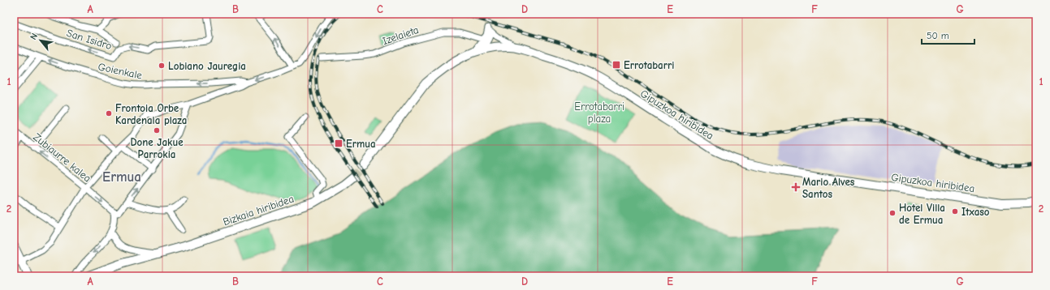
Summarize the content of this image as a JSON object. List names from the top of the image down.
{
  "streets": {
    "street": [
      "Izelaieta",
      "San Isidro",
      "Goienkale",
      "Gipuzkoa hiribidea",
      "Zubiaurre kalea",
      "Bizkaia hiribidea"
    ]
  },
  "one_way": ["San Isidro", "Goienkale"],
  "districts": ["Ermua"],
  "parks": ["Errotabarri plaza"],
  "places": {
    "transit": ["Errotabarri", "Ermua"],
    "other": [
      "Lobiano Jauregia",
      "Frontoia Orbe Kardenala plaza",
      "Done Jakue Parrokia",
      "Itxaso",
      "Hotel Villa de Ermua"
    ],
    "health": ["Mario Alves Santos"]
  },
  "scale_bar": "50 m",
  "north": "top left",
  "grid": {
    "columns": [
      "A",
      "B",
      "C",
      "D",
      "E",
      "F",
      "G"
    ],
    "rows": ["1", "2"]
  }
}
